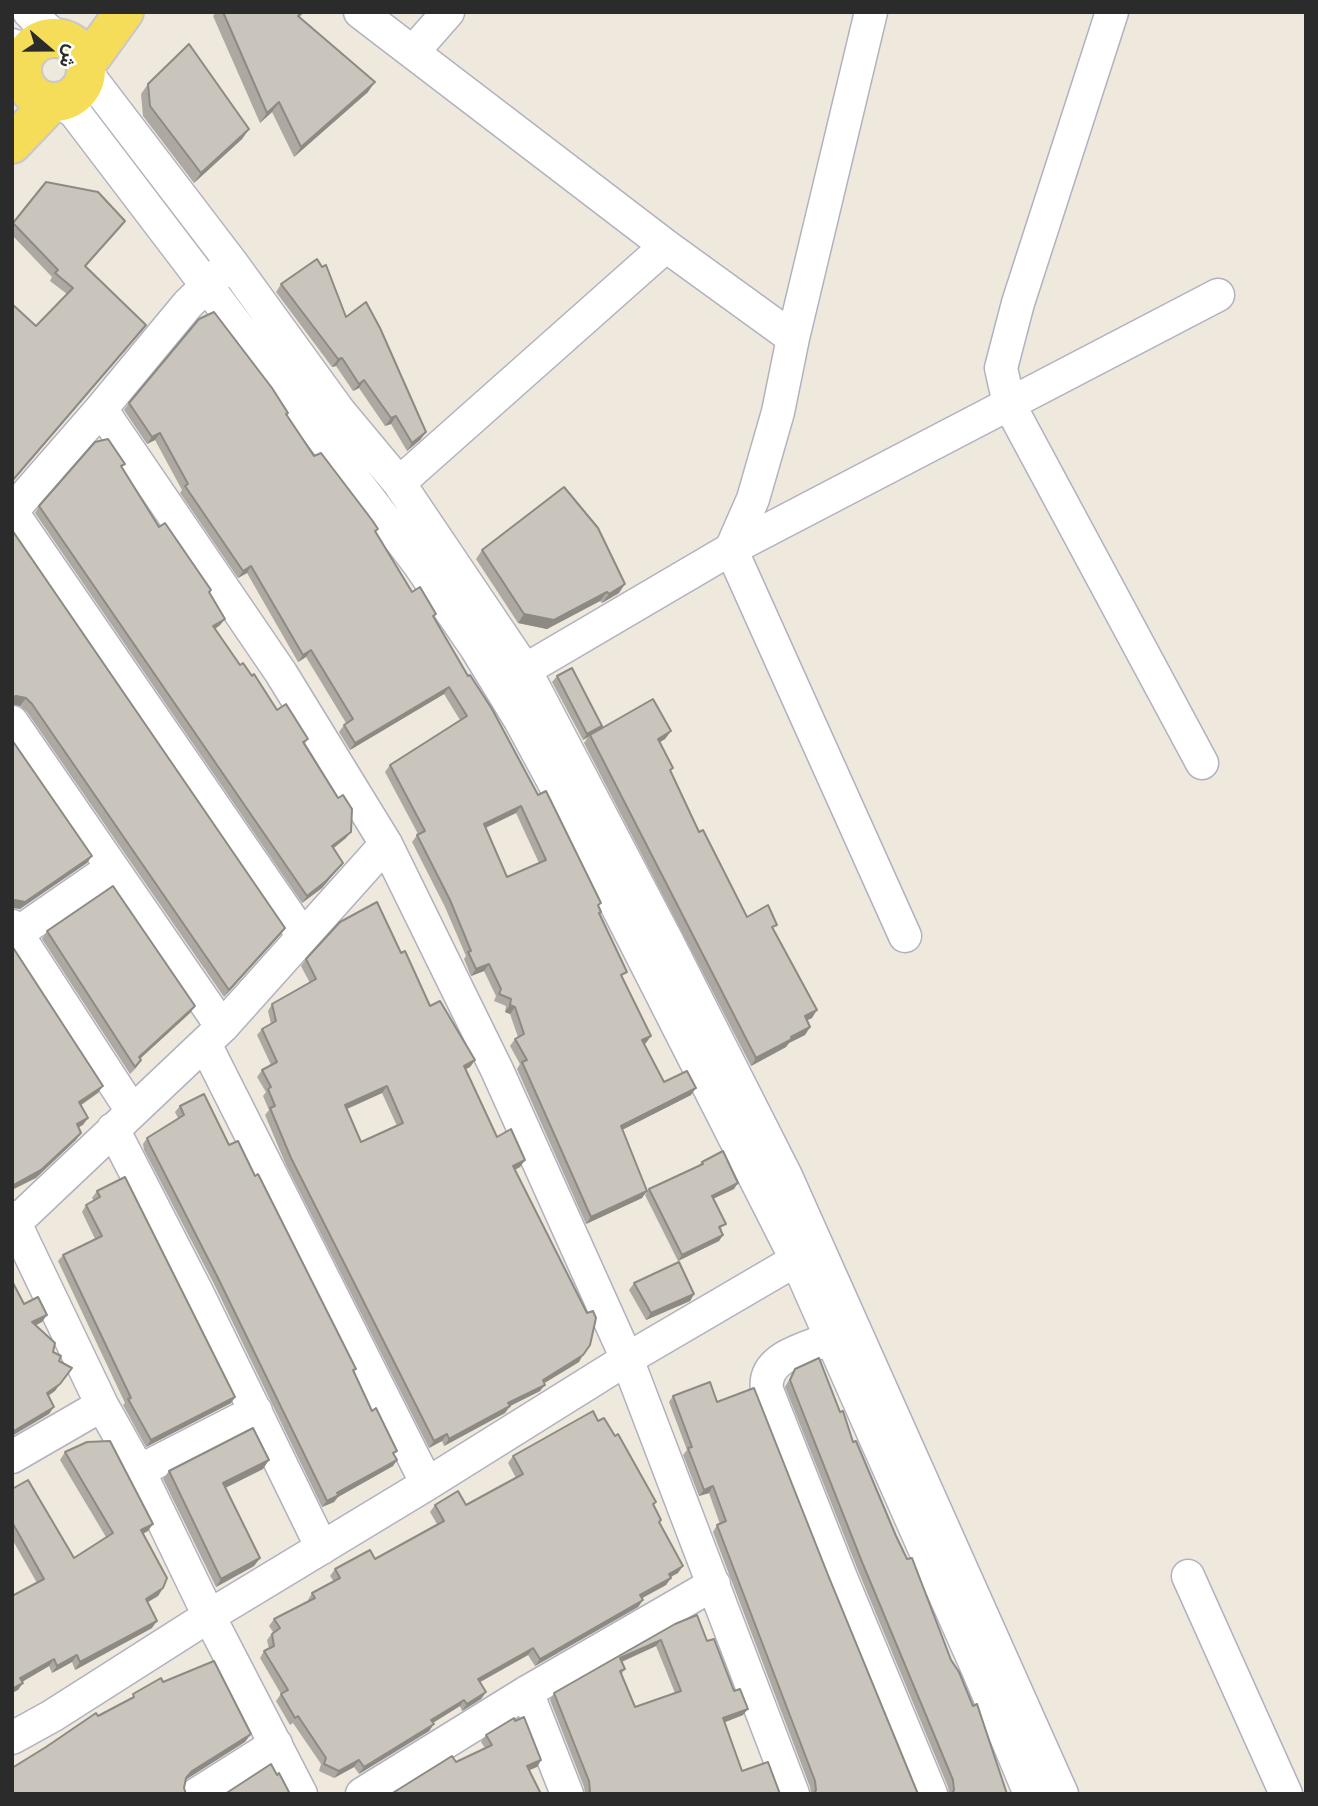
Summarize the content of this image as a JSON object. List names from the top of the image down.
{
  "north": "right"
}
